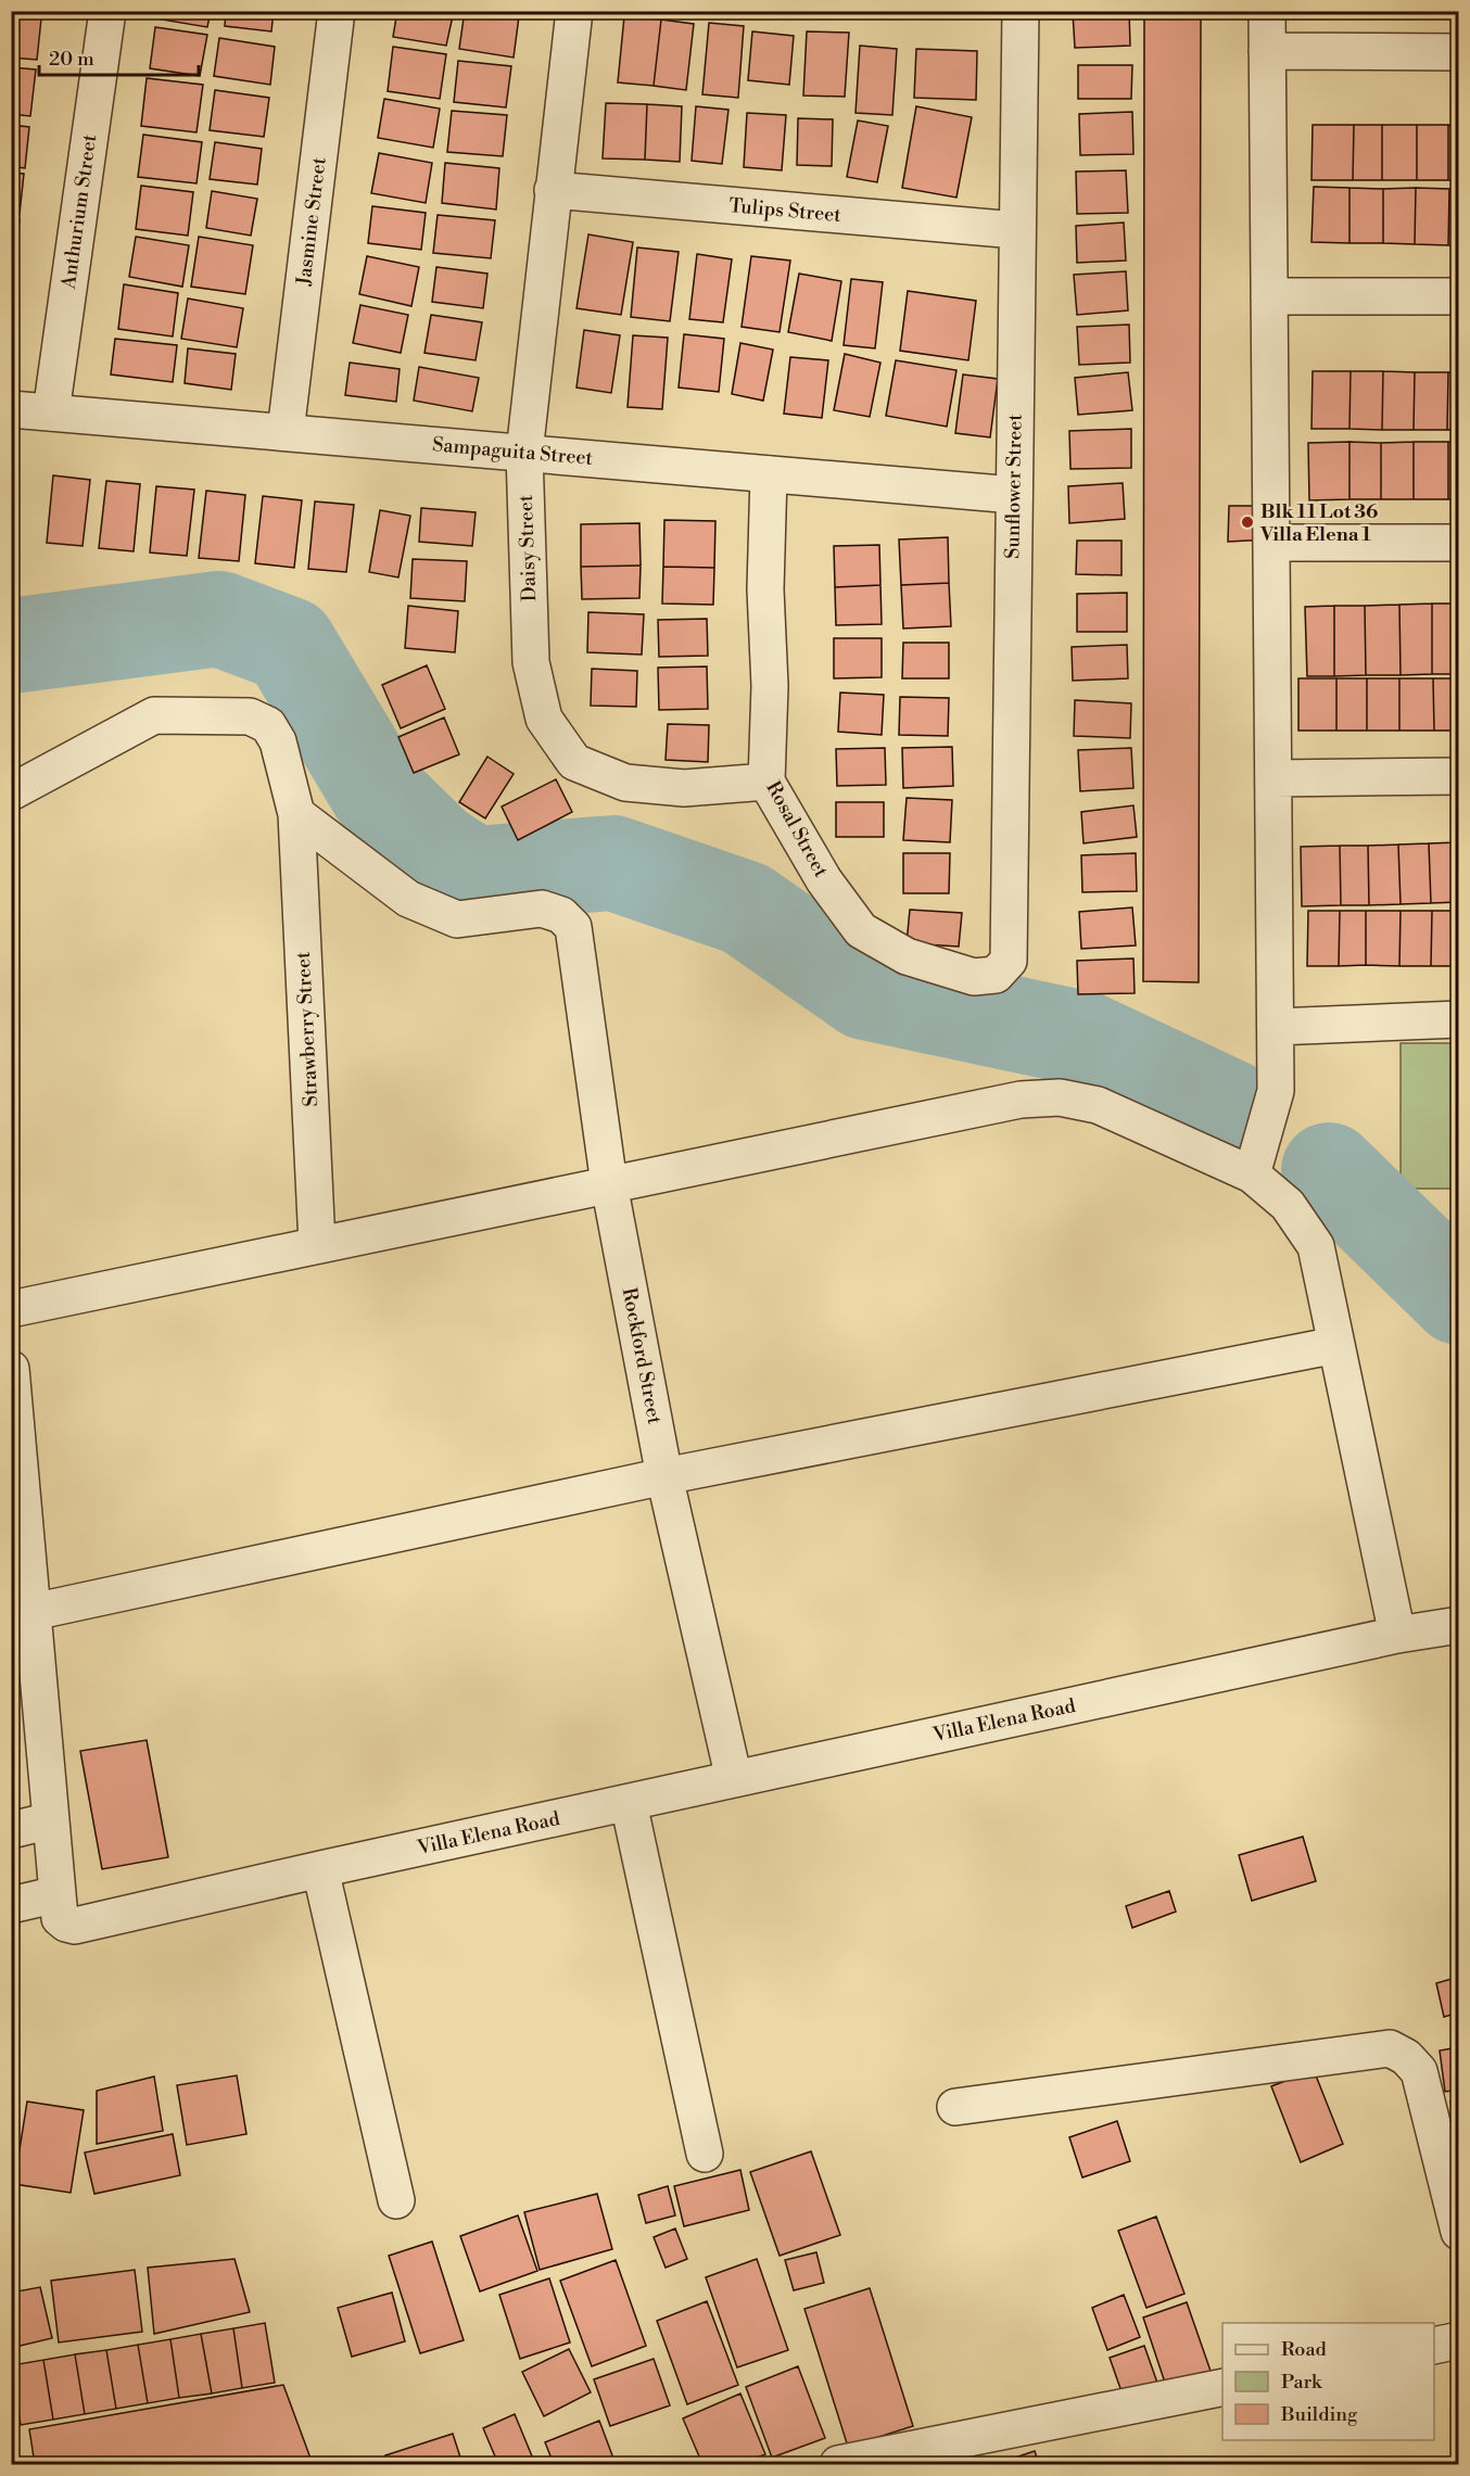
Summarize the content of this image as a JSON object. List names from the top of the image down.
{
  "streets": {
    "street": [
      "Tulips Street",
      "Anthurium Street",
      "Jasmine Street",
      "Sampaguita Street",
      "Sunflower Street",
      "Daisy Street",
      "Rosal Street",
      "Strawberry Street",
      "Rockford Street",
      "Villa Elena Road"
    ]
  },
  "crossings": [
    ["Tulips Street", "Sunflower Street"],
    ["Tulips Street", "Daisy Street"],
    ["Anthurium Street", "Sampaguita Street"],
    ["Jasmine Street", "Sampaguita Street"],
    ["Sampaguita Street", "Sunflower Street"],
    ["Sampaguita Street", "Daisy Street"],
    ["Sampaguita Street", "Rosal Street"],
    ["Sunflower Street", "Rosal Street"],
    ["Daisy Street", "Rosal Street"],
    ["Strawberry Street", "Rockford Street"],
    ["Rockford Street", "Villa Elena Road"]
  ],
  "places": ["Blk 11 Lot 36 Villa Elena 1"],
  "legend": ["Road", "Park", "Building"],
  "scale_bar": "20 m"
}
